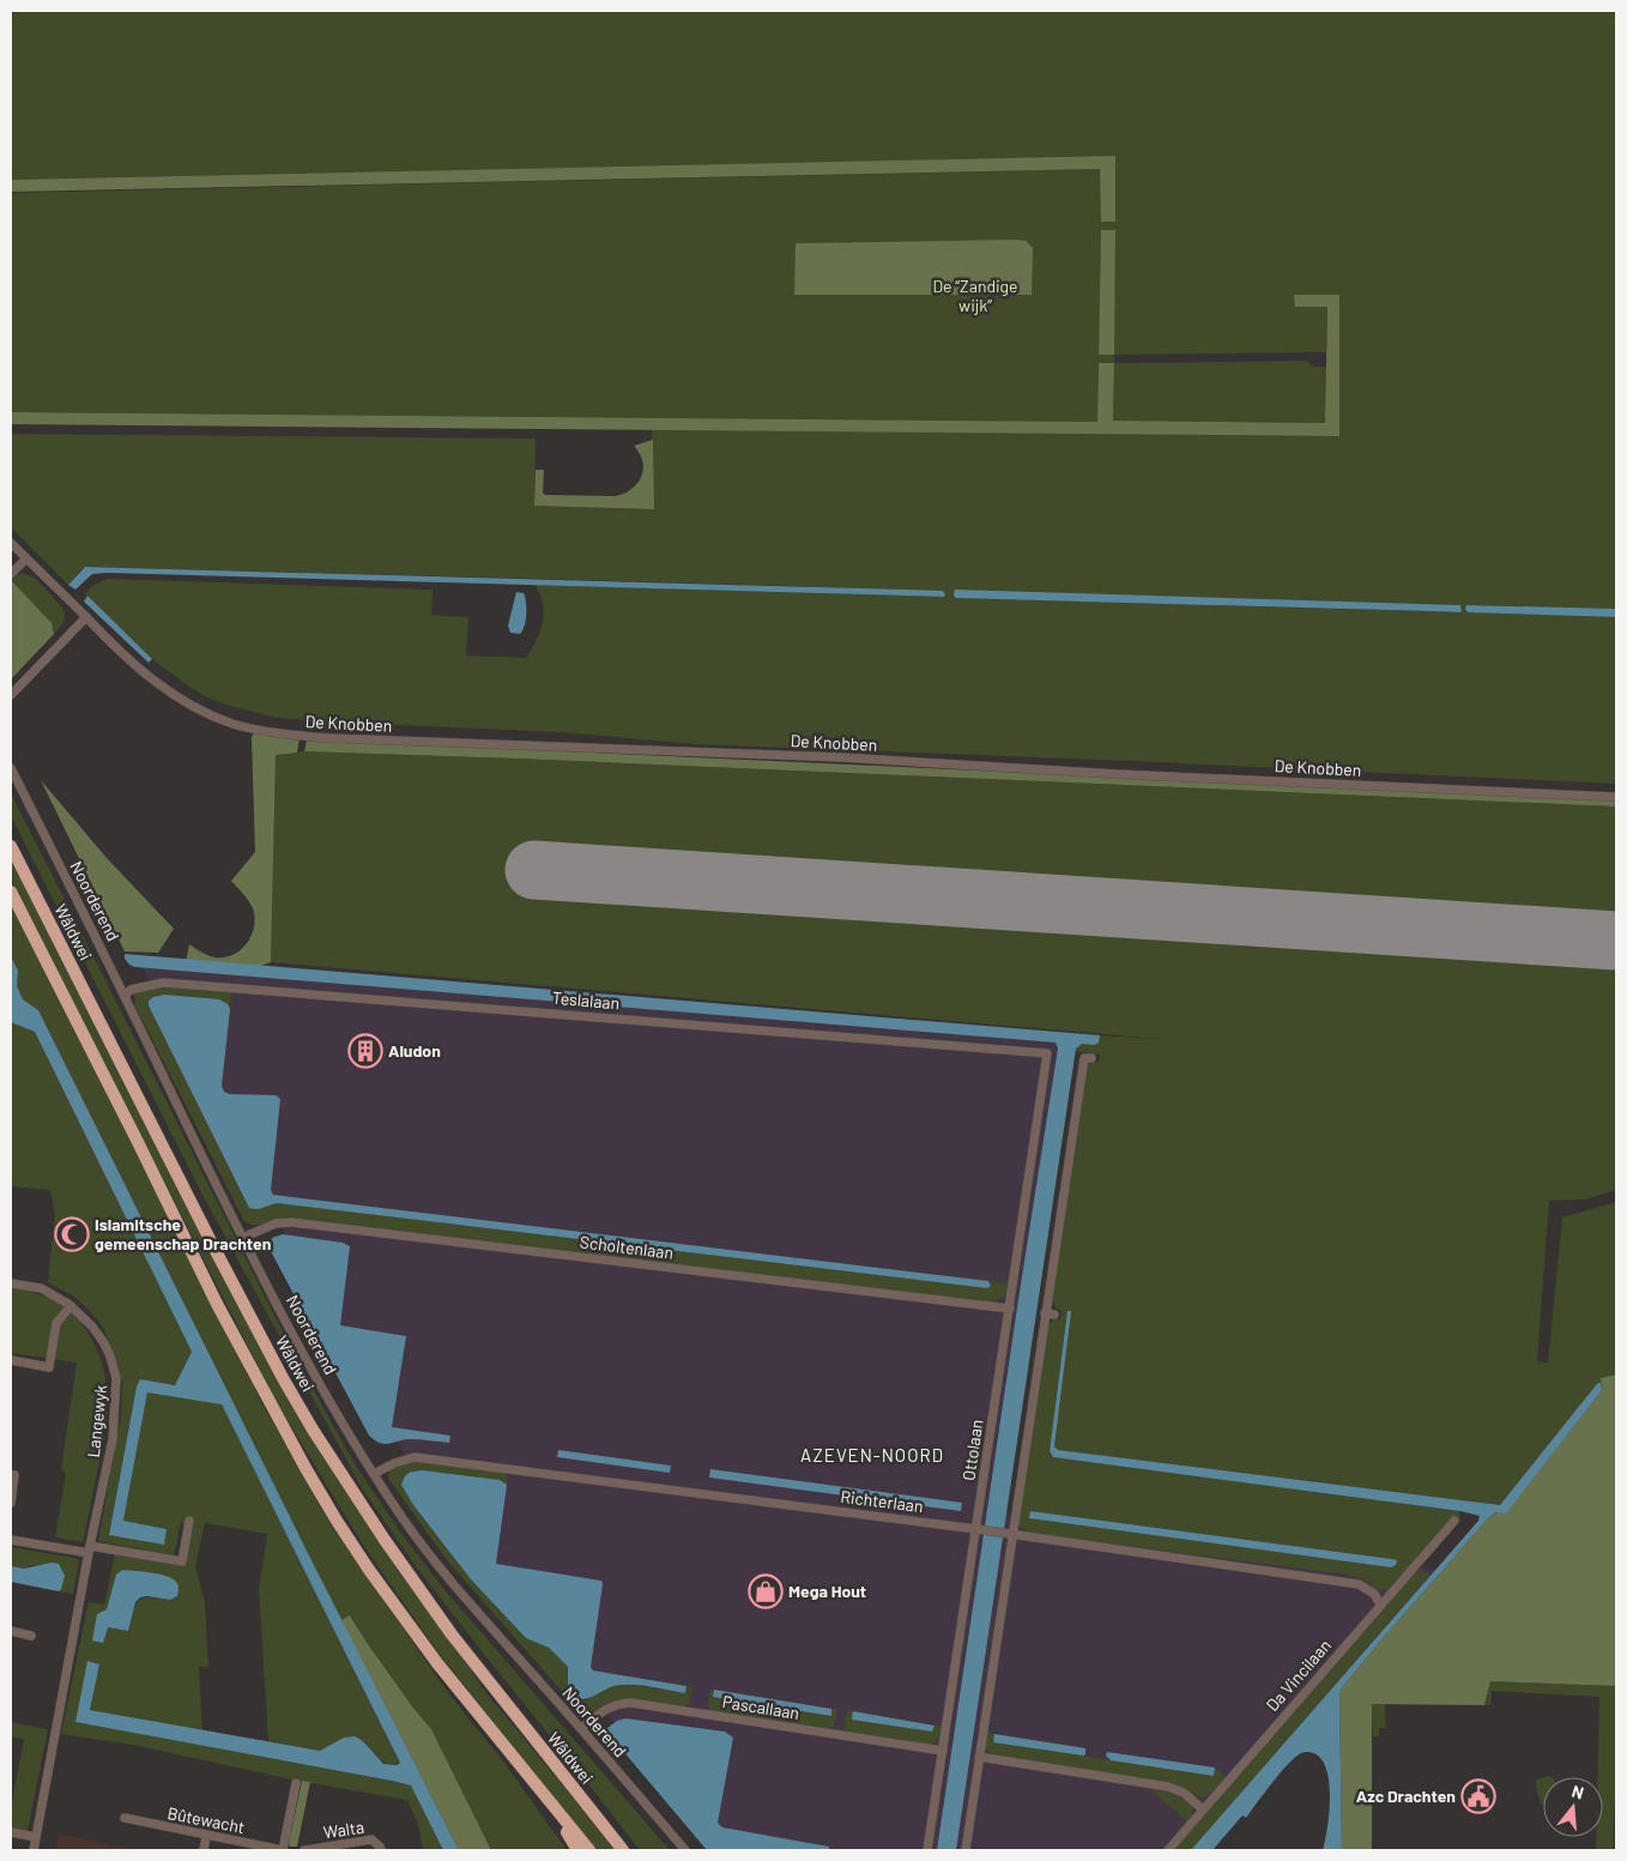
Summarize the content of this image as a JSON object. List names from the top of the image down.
{
  "streets": {
    "highway": ["Wâldwei"],
    "street": [
      "De Knobben",
      "Noorderend",
      "Teslalaan",
      "Scholtenlaan",
      "Langewyk",
      "Ottolaan",
      "Richterlaan",
      "Da Vincilaan",
      "Pascallaan",
      "Bûtewacht",
      "Walta"
    ]
  },
  "crossings": [
    ["Noorderend", "Teslalaan"],
    ["Noorderend", "Scholtenlaan"],
    ["Noorderend", "Richterlaan"],
    ["Noorderend", "Pascallaan"],
    ["Teslalaan", "Ottolaan"],
    ["Scholtenlaan", "Ottolaan"],
    ["Ottolaan", "Richterlaan"],
    ["Ottolaan", "Pascallaan"],
    ["Richterlaan", "Da Vincilaan"]
  ],
  "districts": ["AZEVEN-NOORD"],
  "parks": ["De “Zandige wijk”"],
  "places": {
    "building": ["Aludon"],
    "mosque": ["Islamitsche gemeenschap Drachten"],
    "shop": ["Mega Hout"],
    "public building": ["Azc Drachten"]
  },
  "north": "top"
}
